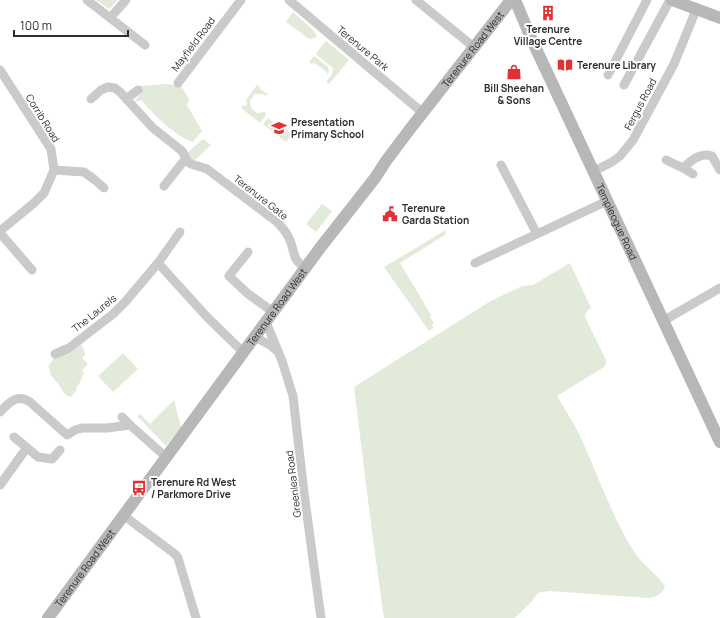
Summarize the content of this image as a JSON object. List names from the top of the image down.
{
  "streets": {
    "main road": ["Terenure Road West", "Templeogue Road"],
    "street": [
      "Mayfield Road",
      "Terenure Park",
      "Fergus Road",
      "Corrib Road",
      "Terenure Gate",
      "The Laurels",
      "Greenlea Road"
    ]
  },
  "crossings": [
    ["Terenure Park", "Terenure Road West"],
    ["Terenure Road West", "Terenure Gate"],
    ["Terenure Road West", "Greenlea Road"],
    ["Fergus Road", "Templeogue Road"]
  ],
  "places": {
    "building": ["Terenure Village Centre"],
    "library": ["Terenure Library"],
    "shop": ["Bill Sheehan & Sons"],
    "school or university": ["Presentation Primary School"],
    "public building": ["Terenure Garda Station"],
    "bus stop": ["Terenure Rd West / Parkmore Drive"]
  },
  "scale_bar": "100 m"
}
